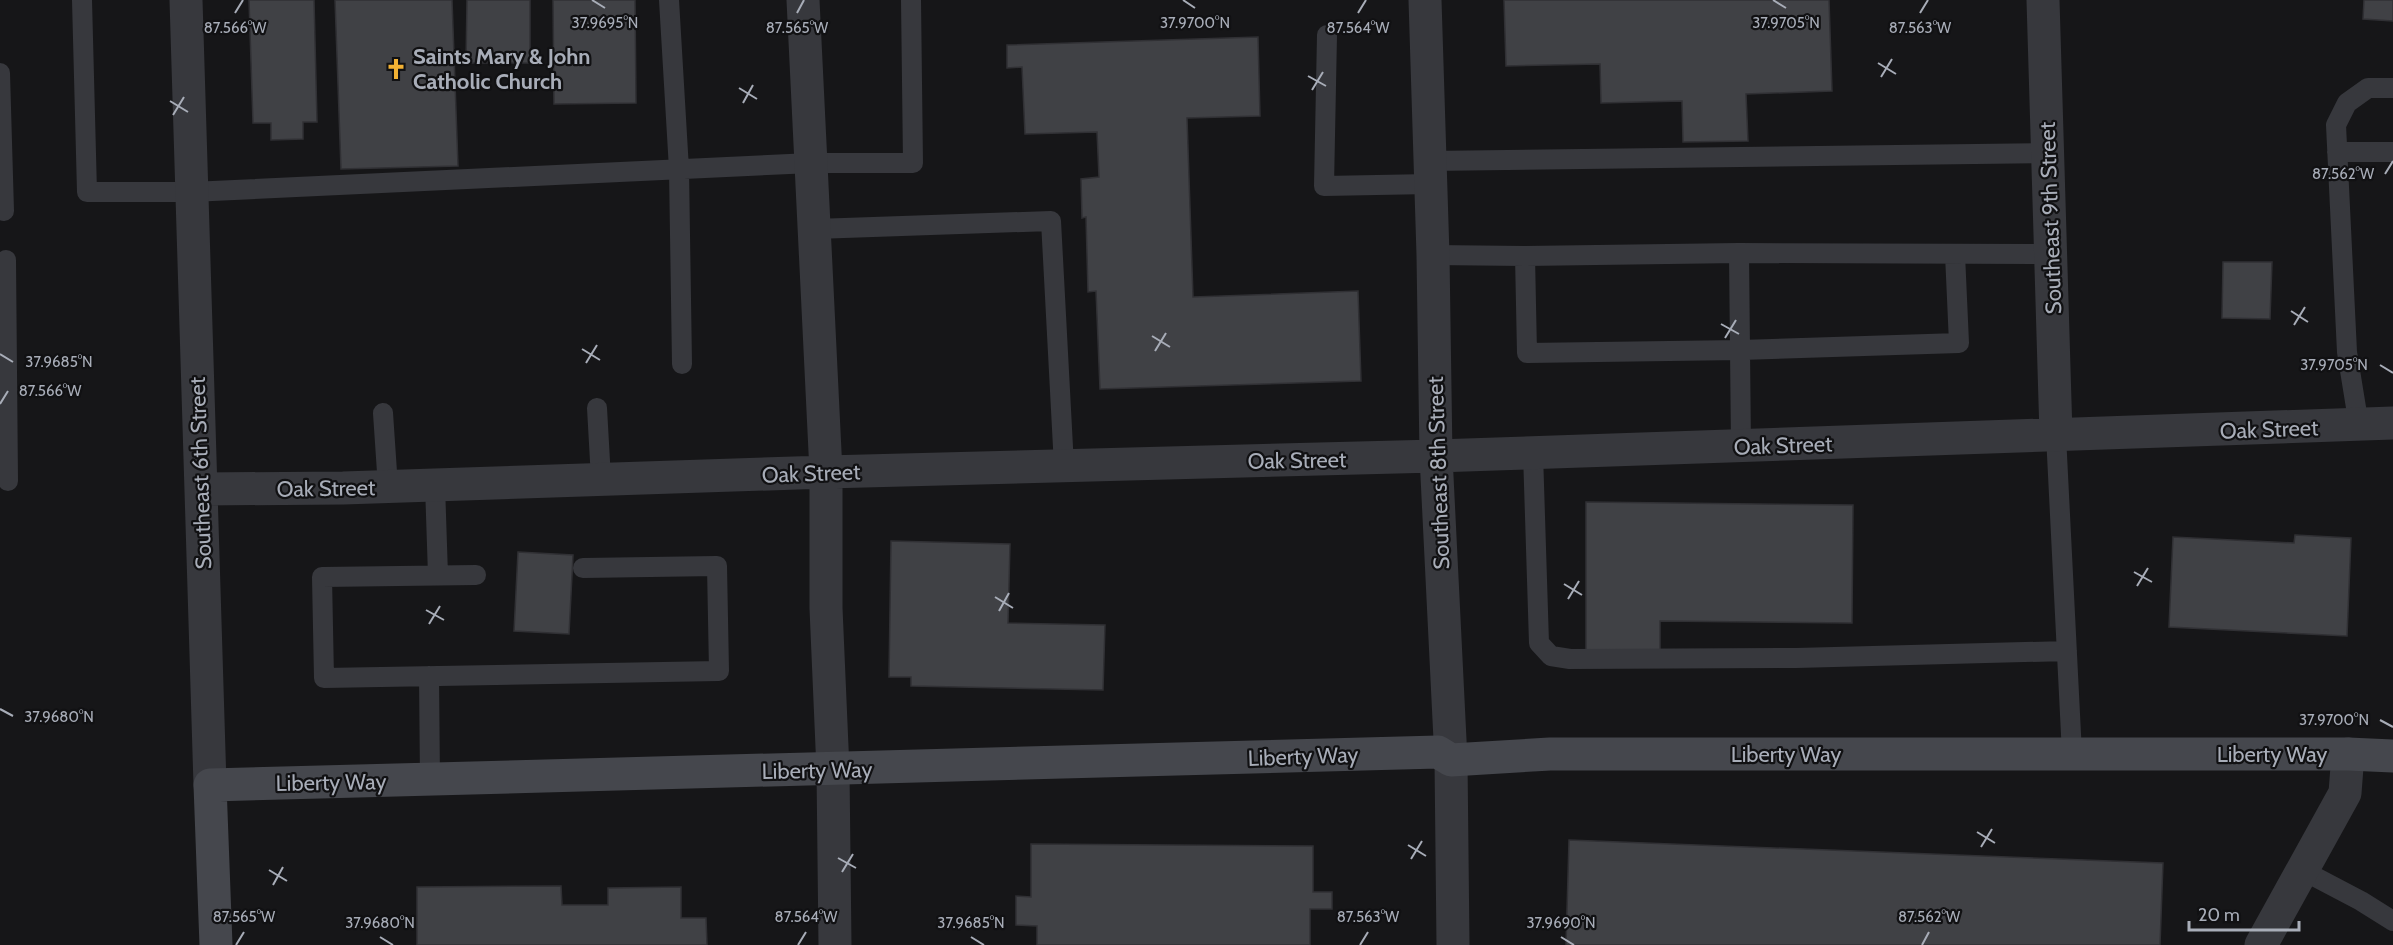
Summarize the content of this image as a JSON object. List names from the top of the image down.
{
  "streets": {
    "street": [
      "Southeast 9th Street",
      "Oak Street",
      "Southeast 6th Street",
      "Southeast 8th Street",
      "Liberty Way"
    ]
  },
  "crossings": [
    ["Southeast 9th Street", "Oak Street"],
    ["Oak Street", "Southeast 6th Street"],
    ["Oak Street", "Southeast 8th Street"],
    ["Southeast 6th Street", "Liberty Way"],
    ["Southeast 8th Street", "Liberty Way"]
  ],
  "places": {
    "church": ["Saints Mary & John Catholic Church"]
  },
  "scale_bar": "20 m",
  "coordinates": [
    "37.9695°N",
    "37.9700°N",
    "37.9705°N",
    "87.566°W",
    "87.565°W",
    "87.564°W",
    "87.563°W",
    "87.562°W",
    "37.9685°N",
    "37.9680°N",
    "37.9690°N"
  ]
}
